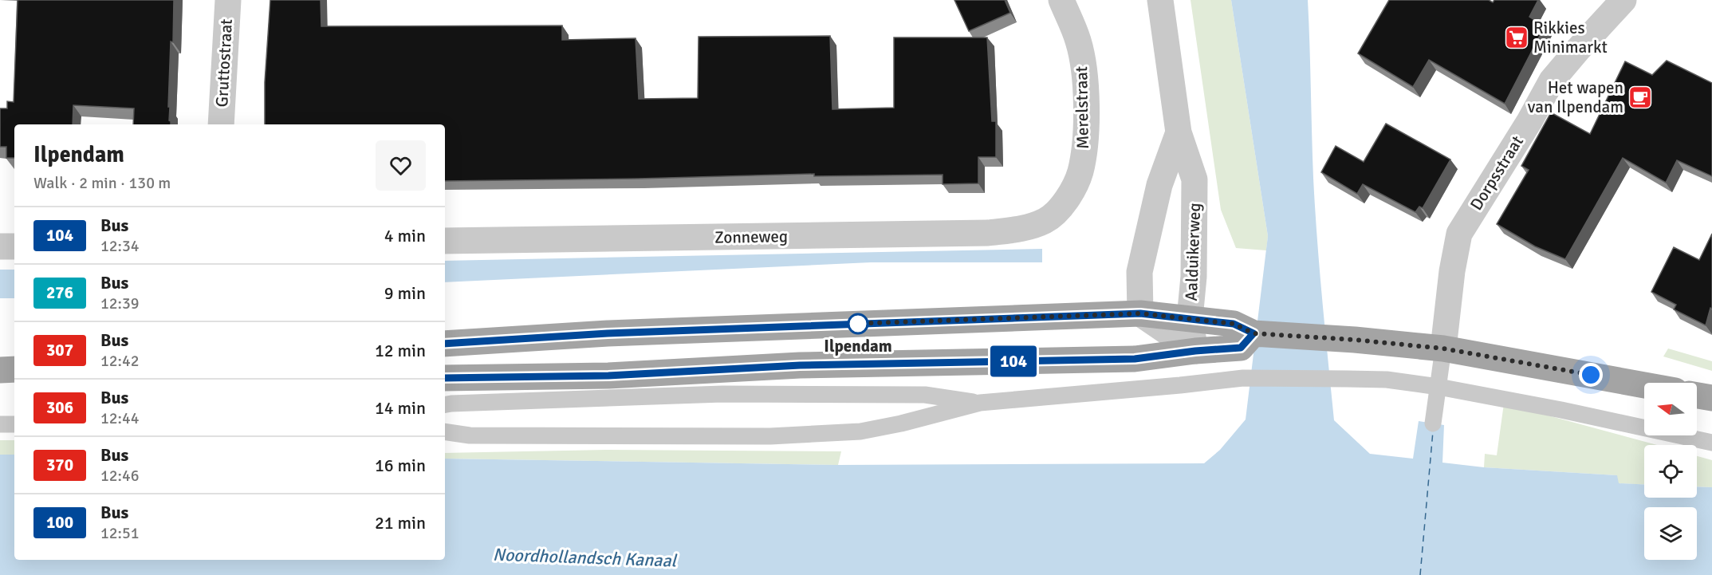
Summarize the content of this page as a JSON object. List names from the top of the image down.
{
  "streets": {
    "street": [
      "Gruttostraat",
      "Merelstraat",
      "Dorpsstraat",
      "Zonneweg",
      "Aalduikerweg"
    ]
  },
  "crossings": [
    ["Merelstraat", "Zonneweg"]
  ],
  "water": ["Noordhollandsch Kanaal"],
  "places": {
    "supermarket": ["Rikkies Minimarkt"],
    "cafe": ["Het wapen van Ilpendam"],
    "other": ["Ilpendam"]
  },
  "lines": ["bus line 104"],
  "north": "left",
  "page": {
    "on_map": "104",
    "heading": ["Ilpendam", "Walk · 2 min · 130 m"],
    "list": [
      {
        "mark": "104",
        "name": "Bus",
        "note": "12:34",
        "value": "4 min"
      },
      {
        "mark": "276",
        "name": "Bus",
        "note": "12:39",
        "value": "9 min"
      },
      {
        "mark": "307",
        "name": "Bus",
        "note": "12:42",
        "value": "12 min"
      },
      {
        "mark": "306",
        "name": "Bus",
        "note": "12:44",
        "value": "14 min"
      },
      {
        "mark": "370",
        "name": "Bus",
        "note": "12:46",
        "value": "16 min"
      },
      {
        "mark": "100",
        "name": "Bus",
        "note": "12:51",
        "value": "21 min"
      }
    ]
  }
}
